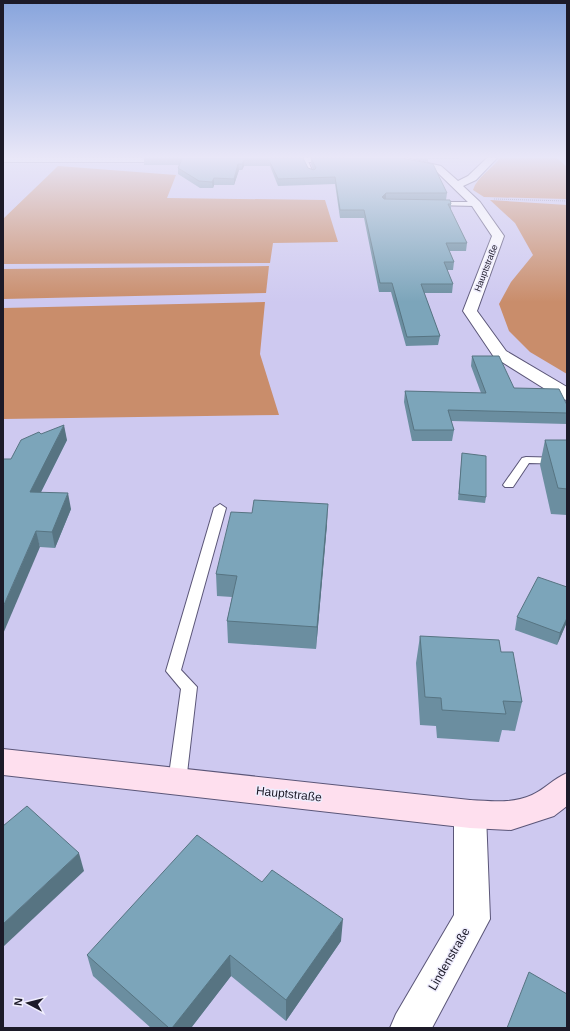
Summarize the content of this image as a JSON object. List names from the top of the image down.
{
  "streets": {
    "street": ["Hauptstraße", "Lindenstraße"]
  },
  "crossings": [
    ["Hauptstraße", "Lindenstraße"]
  ],
  "north": "left"
}
